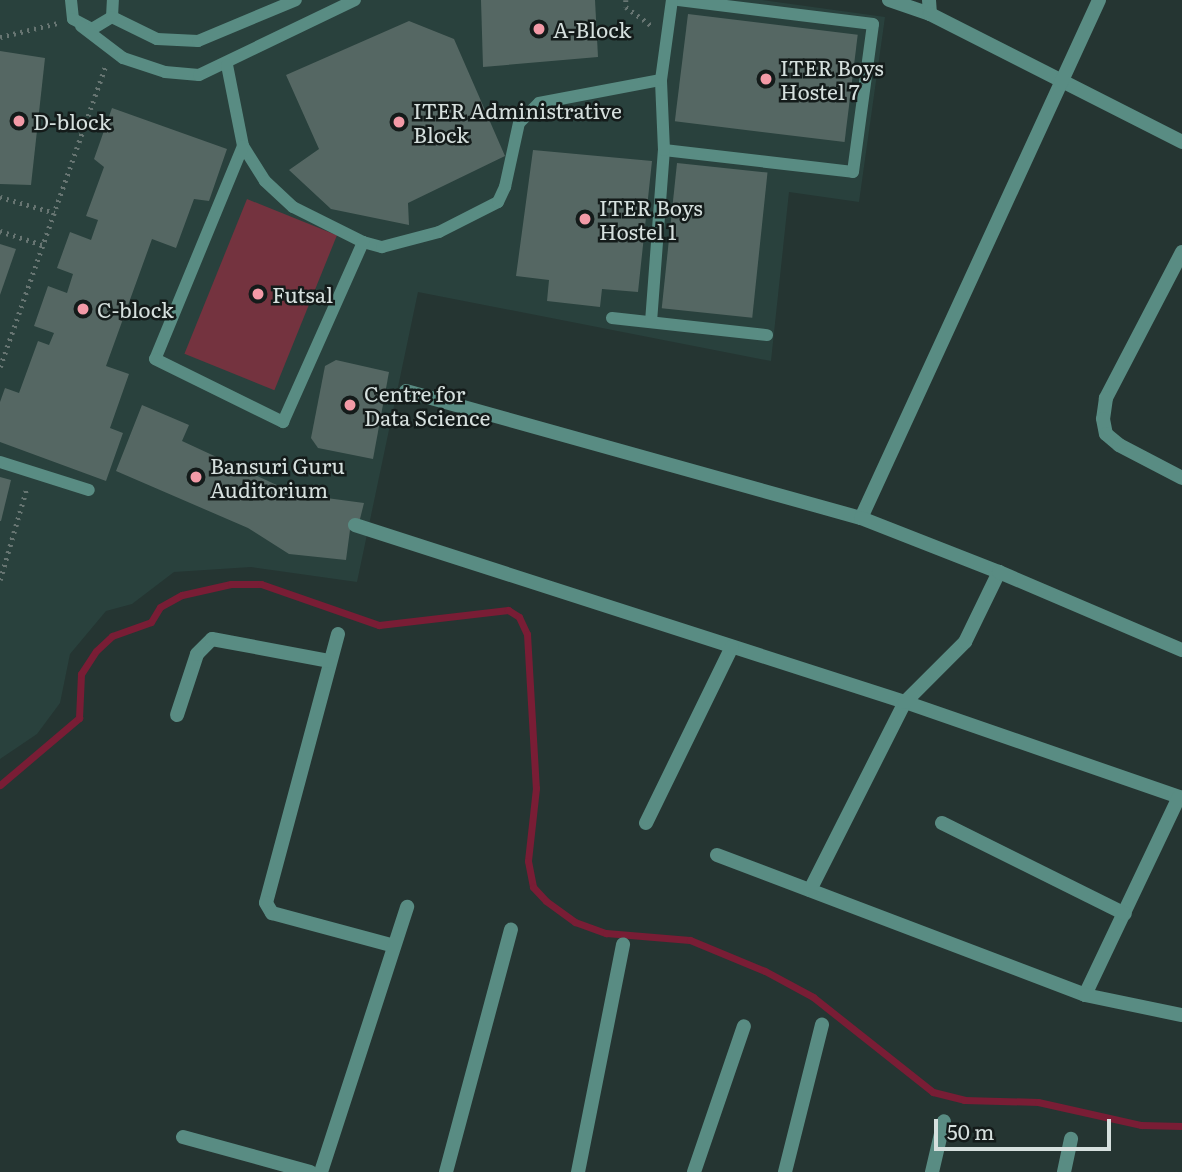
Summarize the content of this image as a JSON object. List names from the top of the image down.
{
  "places": [
    "A-Block",
    "ITER Boys Hostel 7",
    "D-block",
    "ITER Administrative Block",
    "ITER Boys Hostel 1",
    "Futsal",
    "C-block",
    "Centre for Data Science",
    "Bansuri Guru Auditorium"
  ],
  "scale_bar": "50 m"
}
